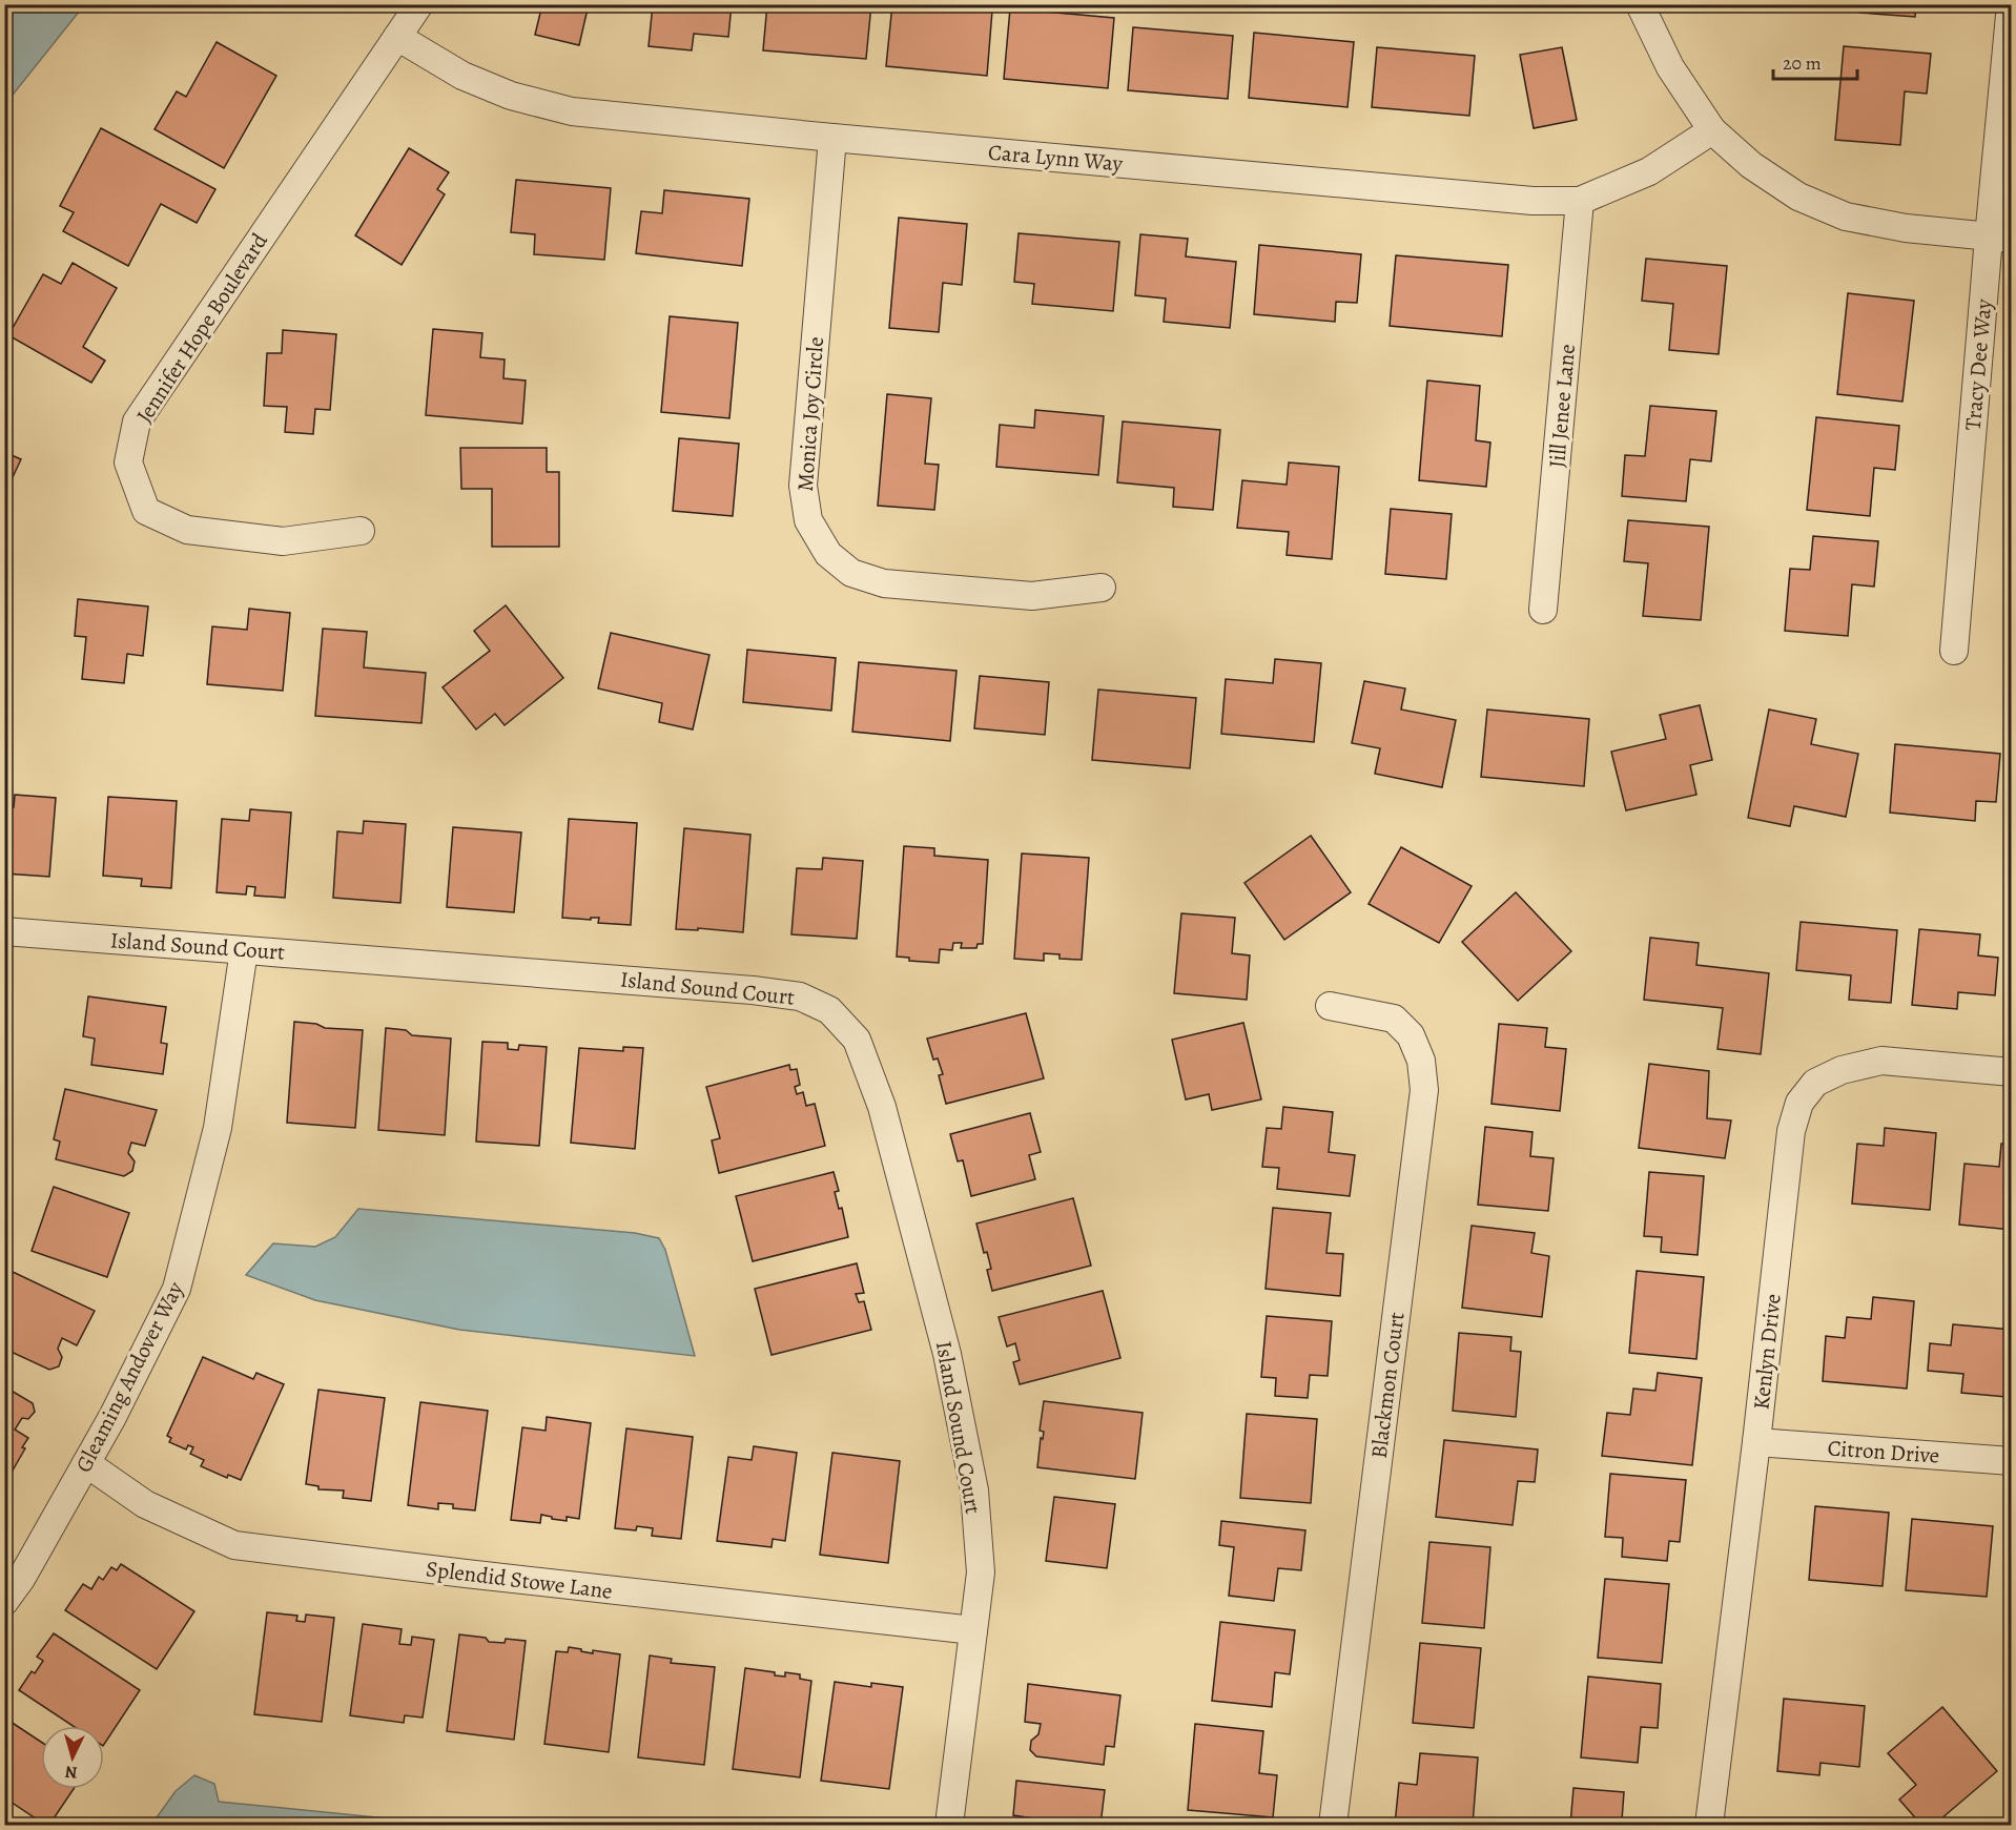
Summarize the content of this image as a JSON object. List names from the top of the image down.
{
  "streets": {
    "street": [
      "Cara Lynn Way",
      "Jennifer Hope Boulevard",
      "Tracy Dee Way",
      "Jill Jenee Lane",
      "Monica Joy Circle",
      "Island Sound Court",
      "Kenlyn Drive",
      "Gleaming Andover Way",
      "Blackmon Court",
      "Citron Drive",
      "Splendid Stowe Lane"
    ]
  },
  "crossings": [
    ["Cara Lynn Way", "Jennifer Hope Boulevard"],
    ["Cara Lynn Way", "Jill Jenee Lane"],
    ["Cara Lynn Way", "Monica Joy Circle"],
    ["Island Sound Court", "Gleaming Andover Way"],
    ["Island Sound Court", "Splendid Stowe Lane"],
    ["Kenlyn Drive", "Citron Drive"],
    ["Gleaming Andover Way", "Splendid Stowe Lane"]
  ],
  "scale_bar": "20 m",
  "north": "bottom"
}
